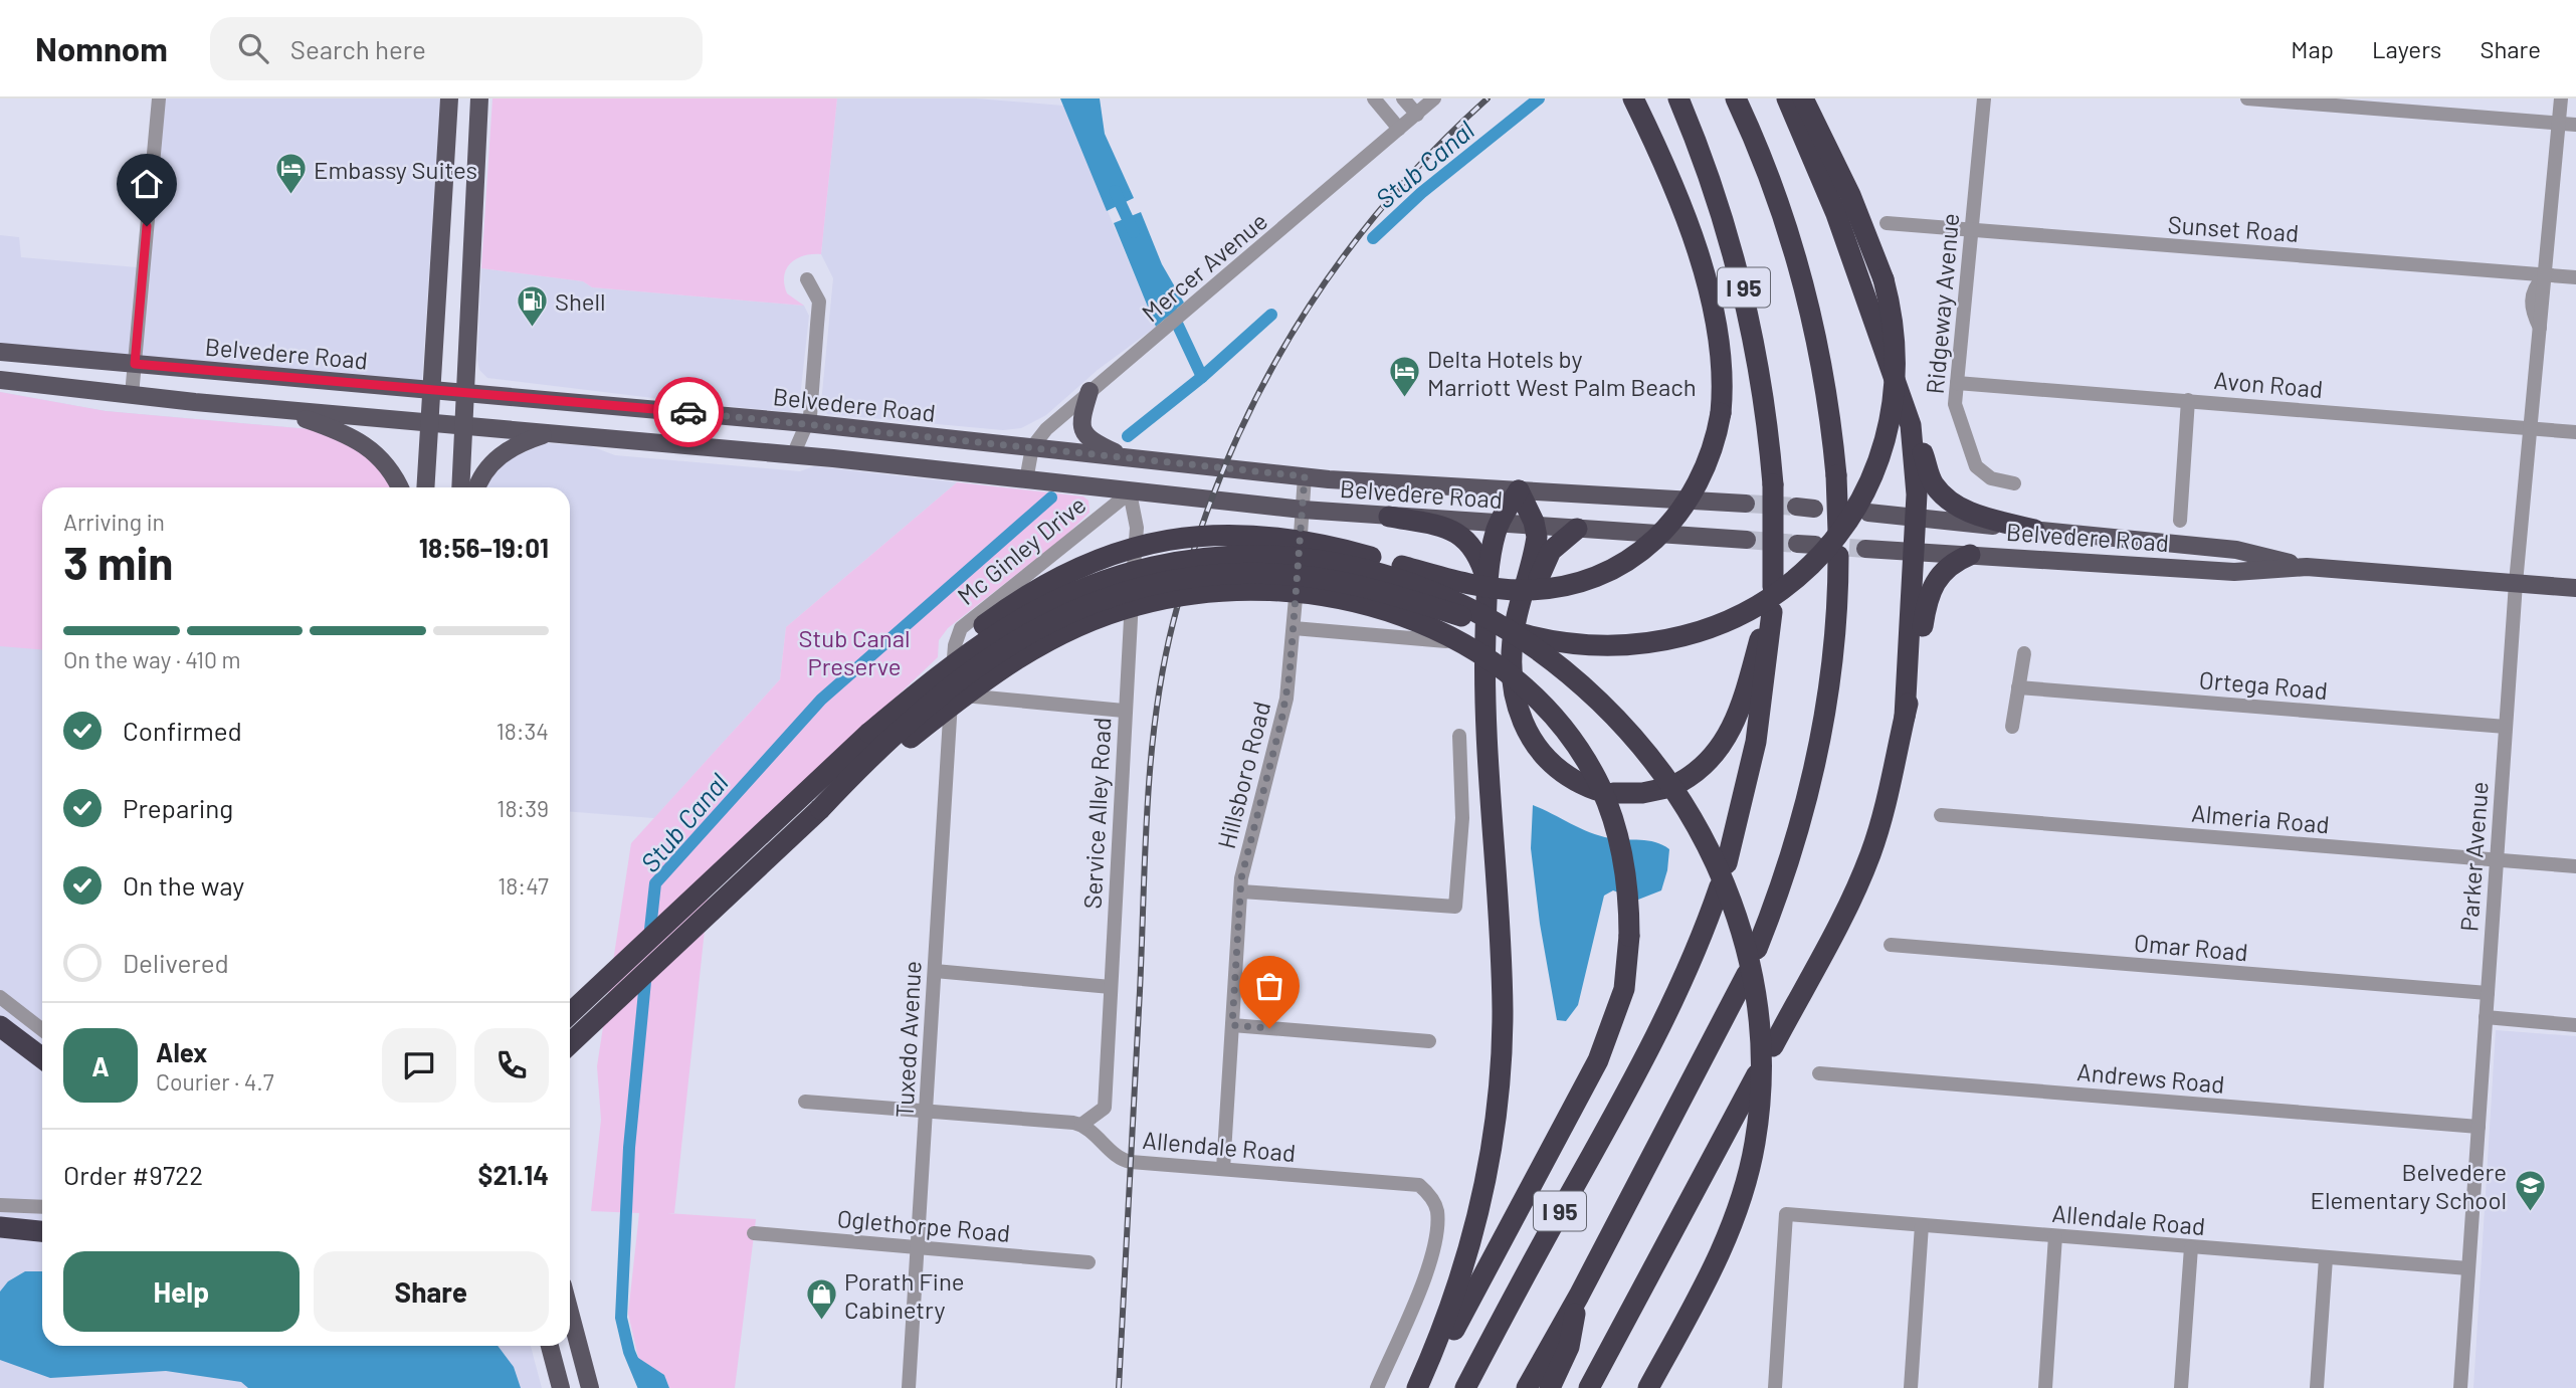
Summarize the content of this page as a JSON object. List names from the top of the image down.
{
  "streets": {
    "highway": ["I 95"],
    "main road": ["Belvedere Road"],
    "street": [
      "Sunset Road",
      "Mercer Avenue",
      "Ridgeway Avenue",
      "Avon Road",
      "Mc Ginley Drive",
      "Ortega Road",
      "Hillsboro Road",
      "Service Alley Road",
      "Almeria Road",
      "Parker Avenue",
      "Omar Road",
      "Tuxedo Avenue",
      "Andrews Road",
      "Allendale Road",
      "Oglethorpe Road"
    ]
  },
  "crossings": [
    ["Sunset Road", "Ridgeway Avenue"],
    ["Sunset Road", "Parker Avenue"],
    ["Mercer Avenue", "Belvedere Road"],
    ["Ridgeway Avenue", "Avon Road"],
    ["Belvedere Road", "Mc Ginley Drive"],
    ["Belvedere Road", "Hillsboro Road"],
    ["Belvedere Road", "Service Alley Road"],
    ["Belvedere Road", "Parker Avenue"],
    ["Avon Road", "Parker Avenue"],
    ["Mc Ginley Drive", "Service Alley Road"],
    ["Mc Ginley Drive", "Tuxedo Avenue"],
    ["Ortega Road", "Parker Avenue"],
    ["Hillsboro Road", "Allendale Road"],
    ["Service Alley Road", "Allendale Road"],
    ["Almeria Road", "Parker Avenue"],
    ["Parker Avenue", "Omar Road"],
    ["Parker Avenue", "Andrews Road"],
    ["Parker Avenue", "Allendale Road"],
    ["Tuxedo Avenue", "Oglethorpe Road"]
  ],
  "water": ["Stub Canal"],
  "parks": ["Stub Canal Preserve"],
  "places": {
    "hotel": ["Embassy Suites", "Delta Hotels by Marriott West Palm Beach"],
    "fuel station": ["Shell"],
    "school or university": ["Belvedere Elementary School"],
    "shop": ["Porath Fine Cabinetry"]
  },
  "page": {
    "header": "Nomnom",
    "search": "Search here",
    "nav": ["Map", "Layers", "Share"],
    "heading": ["3 min", "Arriving in", "18:56–19:01"],
    "panel": [
      "Alex",
      "Courier · 4.7",
      "Order #9722",
      "$21.14"
    ],
    "bar": "On the way · 410 m",
    "list": [
      ["Confirmed", "18:34"],
      ["Preparing", "18:39"],
      ["On the way", "18:47"],
      "Delivered"
    ],
    "round": "A",
    "buttons": ["Help", "Share"]
  }
}
